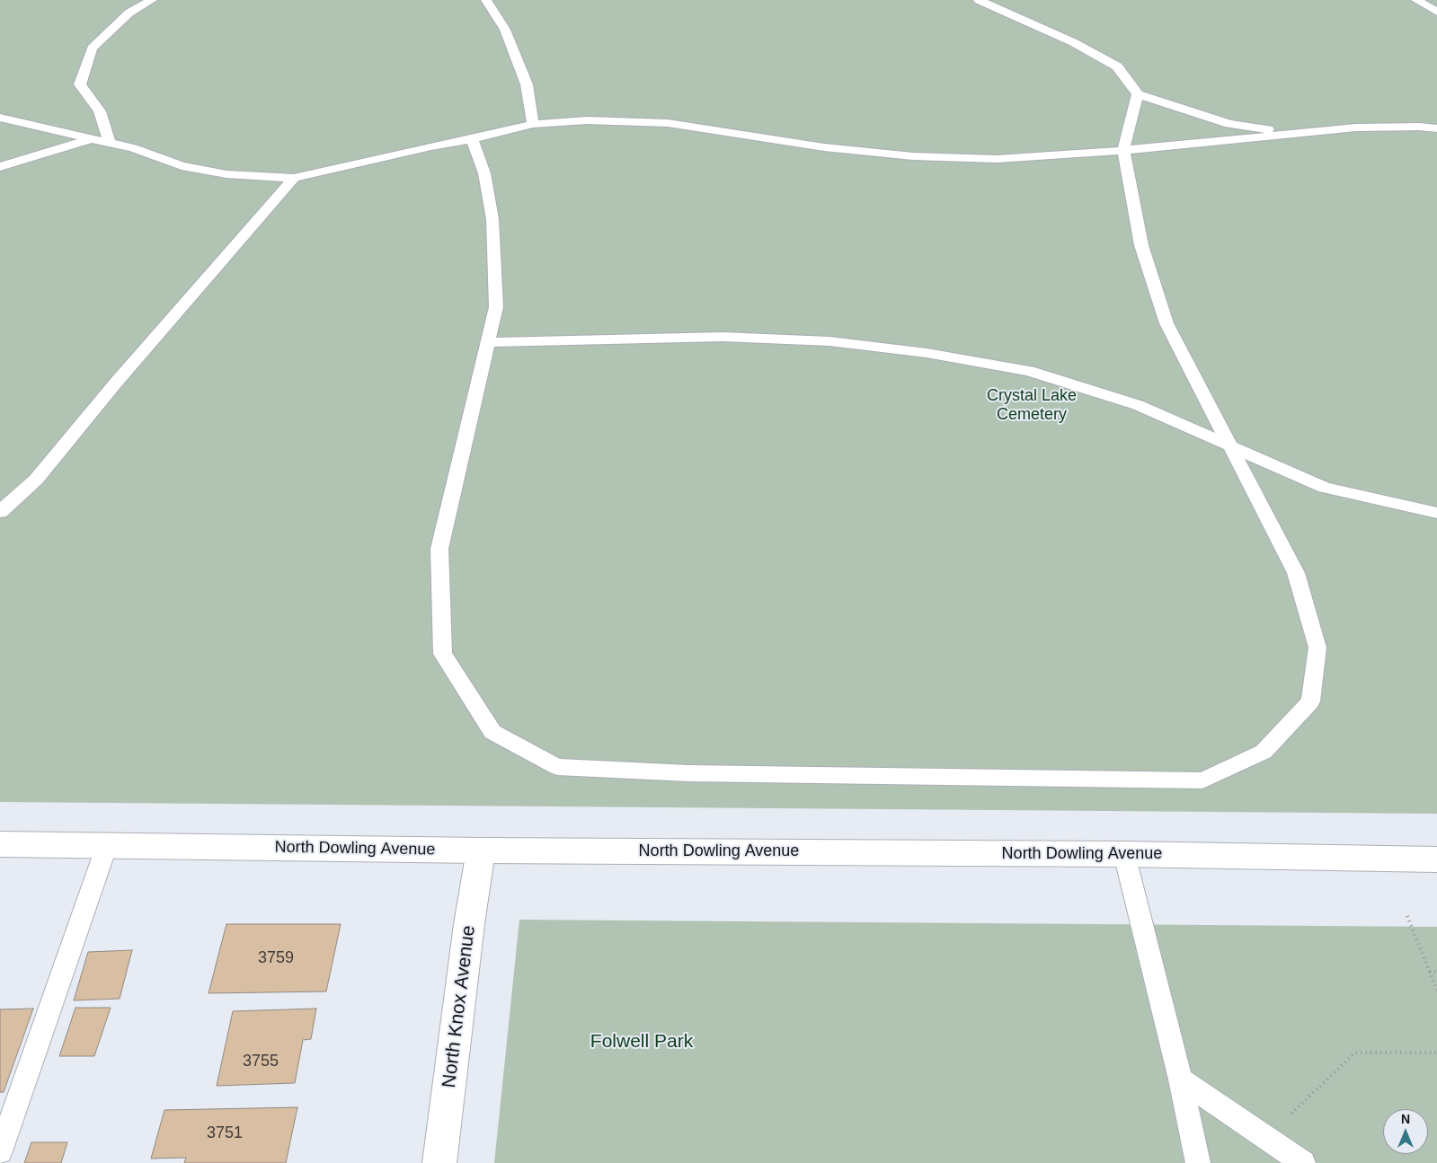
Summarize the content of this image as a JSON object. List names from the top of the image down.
{
  "streets": {
    "street": ["North Dowling Avenue", "North Knox Avenue"]
  },
  "crossings": [
    ["North Dowling Avenue", "North Knox Avenue"]
  ],
  "parks": ["Crystal Lake Cemetery", "Folwell Park"],
  "house_numbers": ["3759", "3755", "3751"],
  "north": "top"
}
